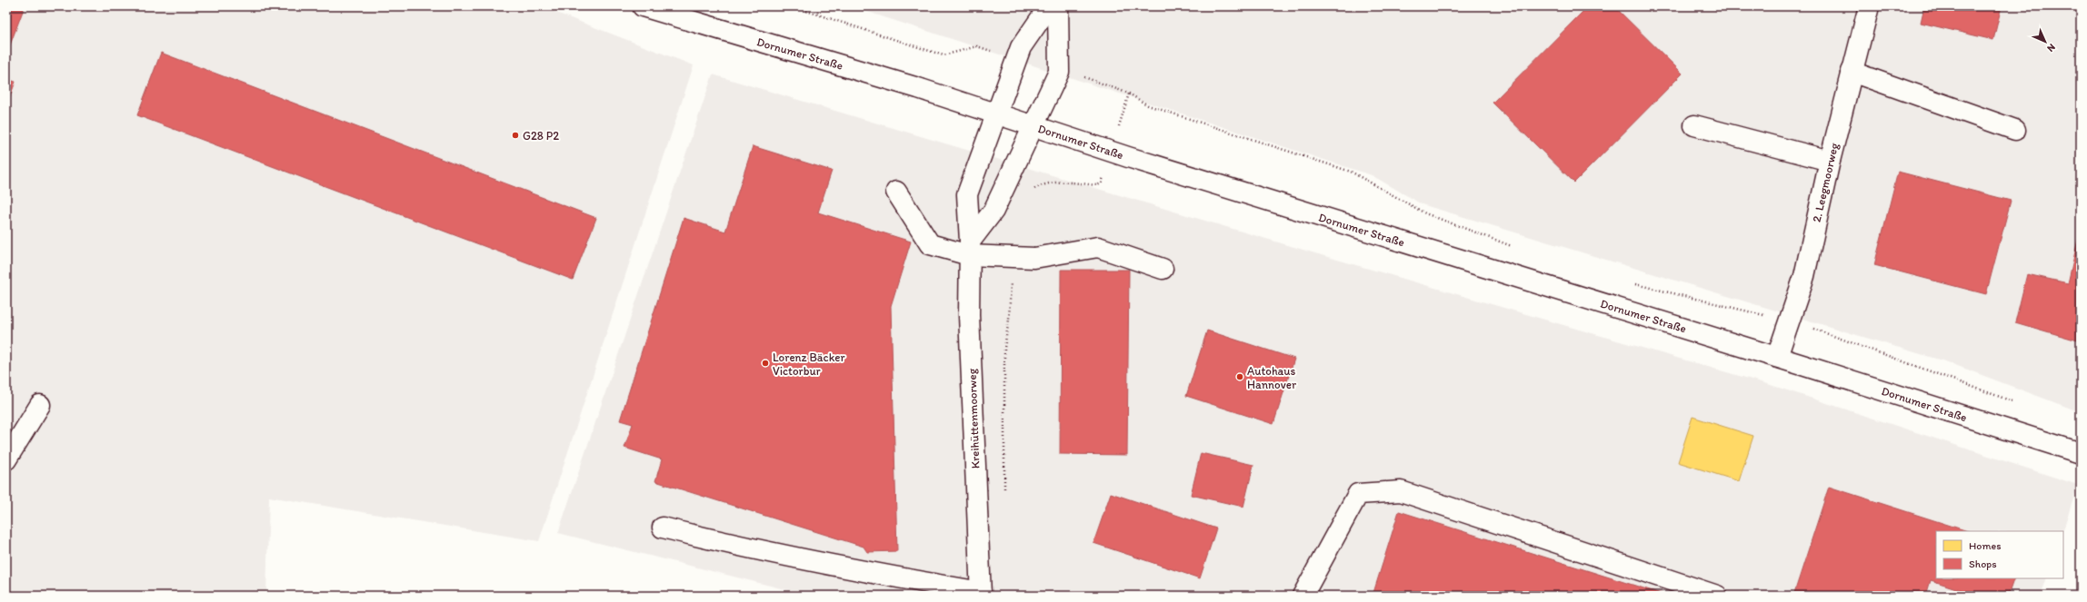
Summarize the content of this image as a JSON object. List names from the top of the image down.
{
  "streets": {
    "main road": ["Dornumer Straße", "2. Leegmoorweg", "Kreihüttenmoorweg"]
  },
  "crossings": [
    ["Dornumer Straße", "2. Leegmoorweg"],
    ["Dornumer Straße", "Kreihüttenmoorweg"]
  ],
  "places": ["G28 P2", "Lorenz Bäcker Victorbur", "Autohaus Hannover"],
  "legend": ["Homes", "Shops"],
  "north": "bottom right"
}
